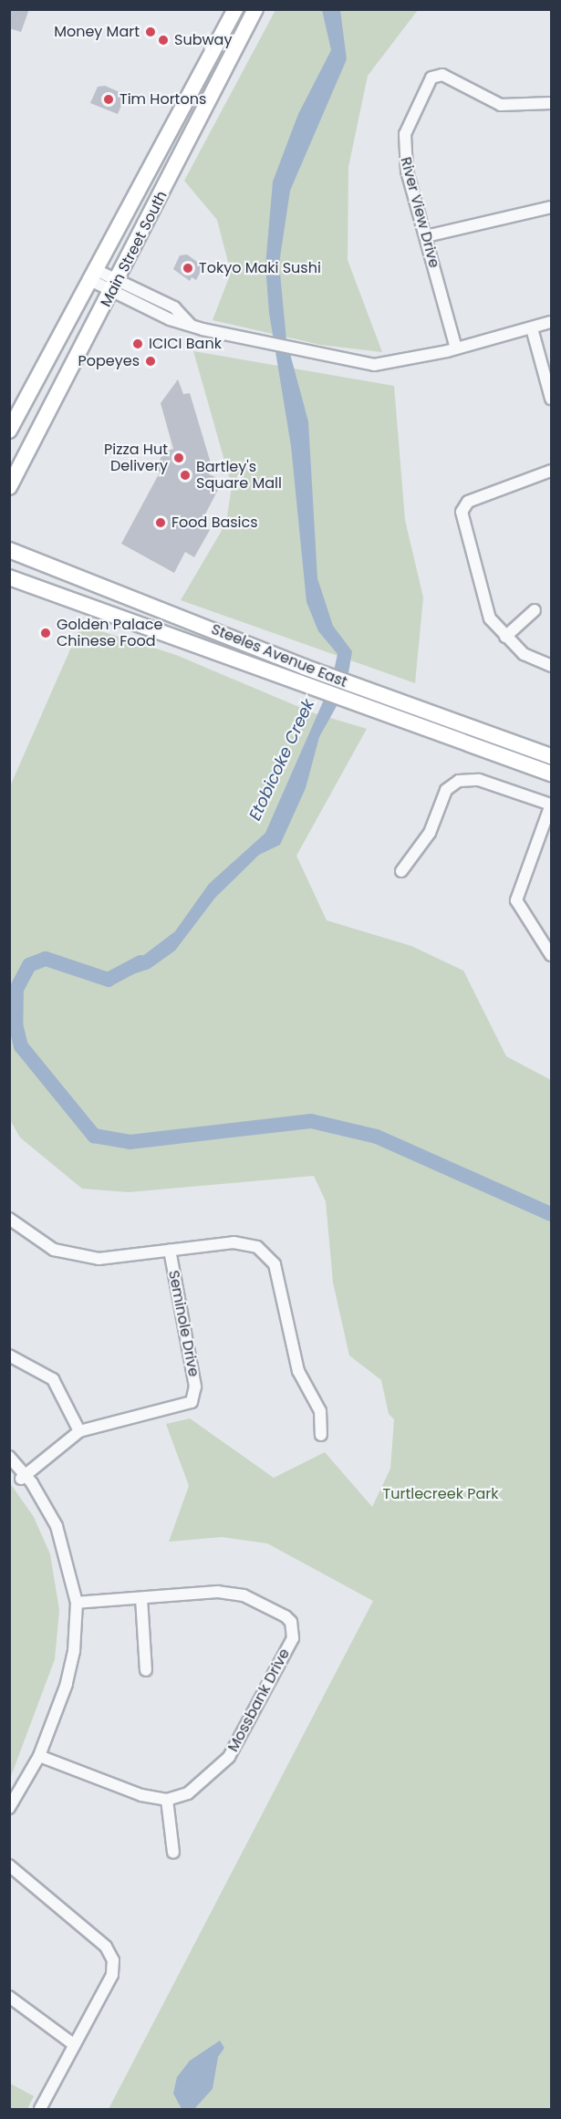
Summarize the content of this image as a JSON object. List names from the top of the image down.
{
  "streets": {
    "main road": ["Main Street South", "Steeles Avenue East"],
    "street": ["River View Drive", "Seminole Drive", "Mossbank Drive"]
  },
  "water": ["Etobicoke Creek"],
  "parks": ["Turtlecreek Park"],
  "places": [
    "Money Mart",
    "Subway",
    "Tim Hortons",
    "Tokyo Maki Sushi",
    "ICICI Bank",
    "Popeyes",
    "Pizza Hut Delivery",
    "Bartley's Square Mall",
    "Food Basics",
    "Golden Palace Chinese Food"
  ]
}
